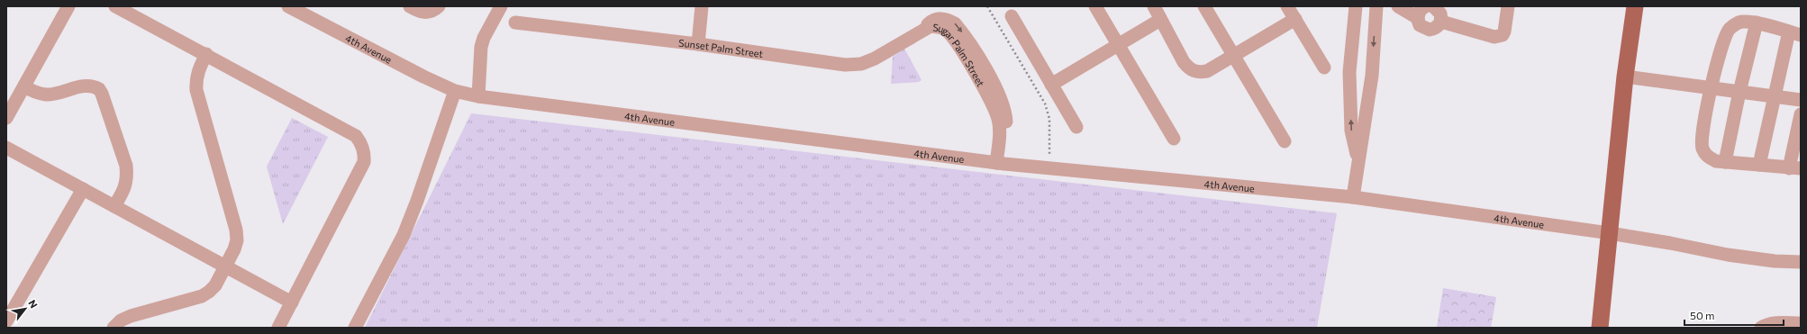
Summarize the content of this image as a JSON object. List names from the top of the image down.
{
  "streets": {
    "street": ["Sunset Palm Street", "4th Avenue", "Sugar Palm Street"]
  },
  "crossings": [
    ["Sunset Palm Street", "Sugar Palm Street"],
    ["4th Avenue", "Sugar Palm Street"]
  ],
  "scale_bar": "50 m",
  "north": "top right"
}
